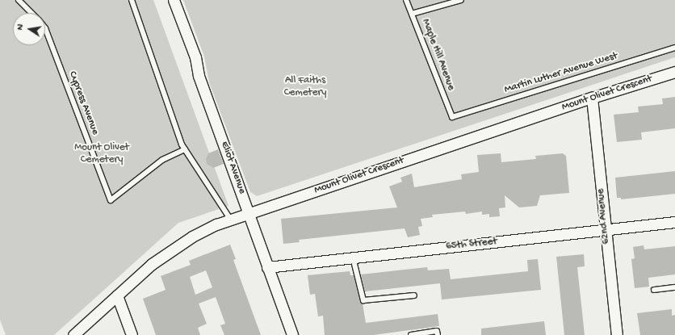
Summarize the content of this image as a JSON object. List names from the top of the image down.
{
  "streets": {
    "street": [
      "Mount Olivet Crescent",
      "Eliot Avenue",
      "62nd Avenue",
      "65th Street"
    ],
    "lane": ["Maple Hill Avenue", "Martin Luther Avenue West", "Cypress Avenue"]
  },
  "crossings": [
    ["Maple Hill Avenue", "Martin Luther Avenue West"],
    ["Mount Olivet Crescent", "Eliot Avenue"],
    ["Mount Olivet Crescent", "62nd Avenue"],
    ["Eliot Avenue", "65th Street"],
    ["62nd Avenue", "65th Street"]
  ],
  "parks": ["All Faiths Cemetery", "Mount Olivet Cemetery"],
  "north": "left"
}
